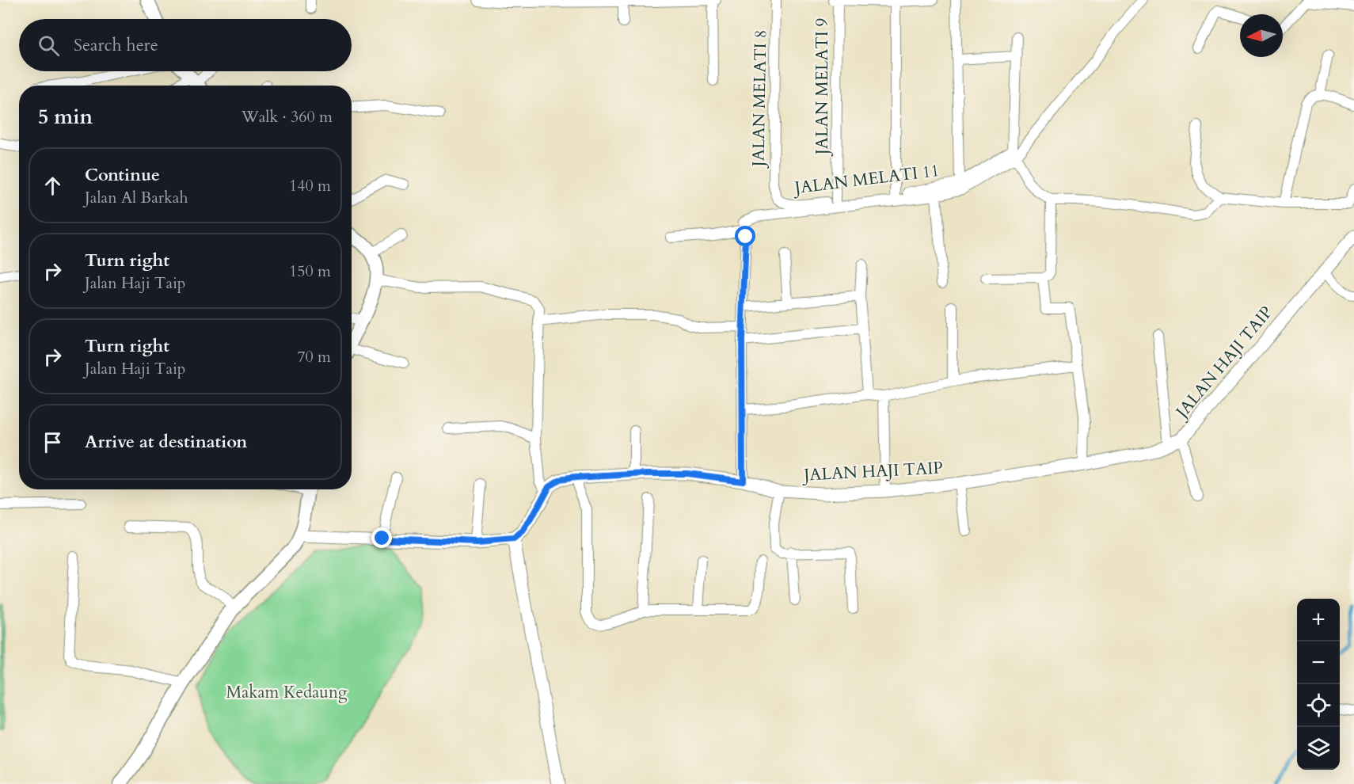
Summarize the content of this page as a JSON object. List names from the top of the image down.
{
  "streets": {
    "street": [
      "JALAN MELATI 9",
      "JALAN MELATI 8",
      "JALAN MELATI 11",
      "JALAN HAJI TAIP"
    ]
  },
  "crossings": [
    ["JALAN MELATI 9", "JALAN MELATI 11"],
    ["JALAN MELATI 8", "JALAN MELATI 11"]
  ],
  "parks": ["Makam Kedaung"],
  "north": "left",
  "page": {
    "search": "Search here",
    "heading": ["5 min", "Walk · 360 m"],
    "list": [
      ["Continue", "Jalan Al Barkah", "140 m"],
      ["Turn right", "Jalan Haji Taip", "150 m"],
      ["Turn right", "Jalan Haji Taip", "70 m"],
      "Arrive at destination"
    ],
    "map_buttons": ["+", "−"]
  }
}
